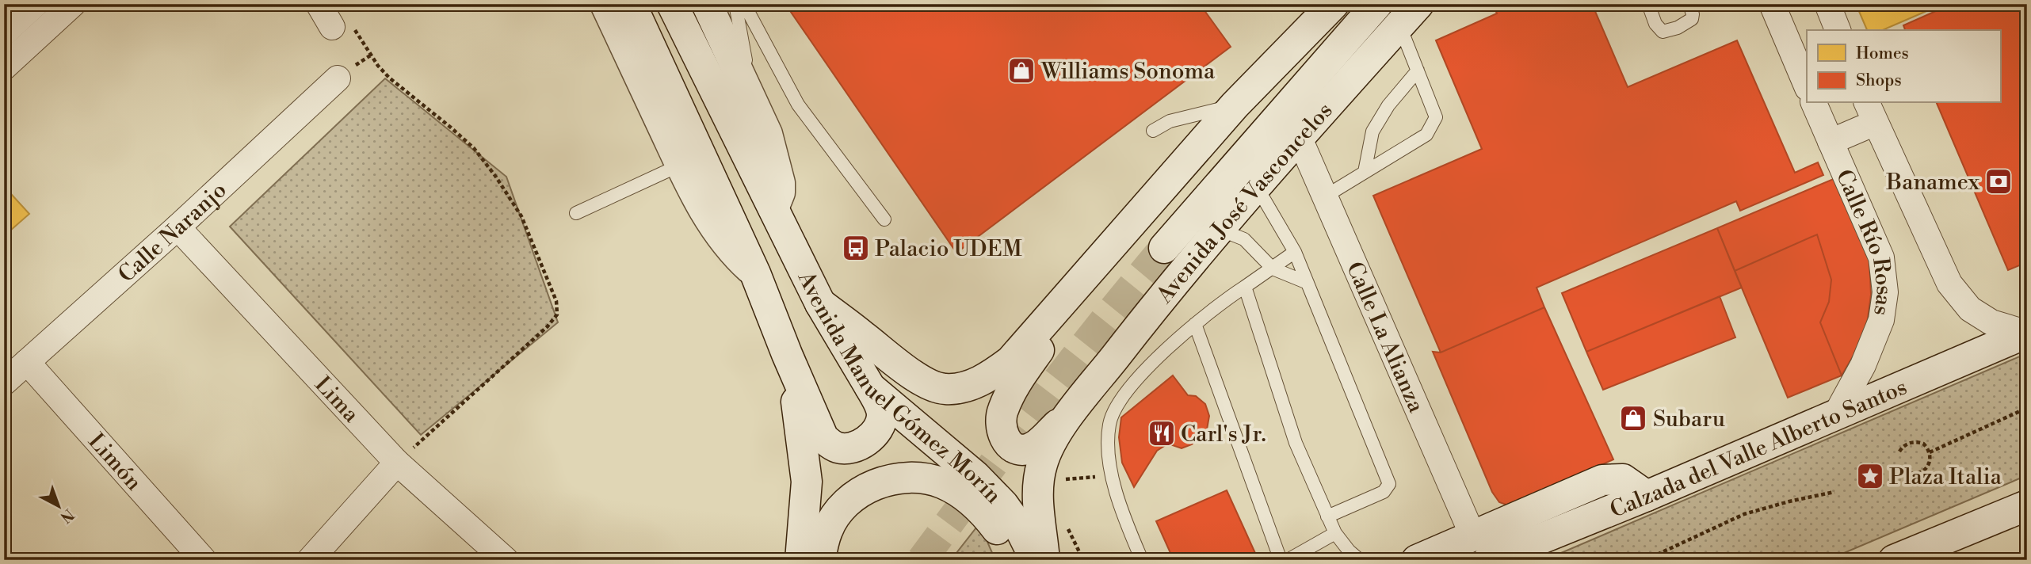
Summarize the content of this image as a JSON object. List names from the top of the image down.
{
  "streets": {
    "main road": ["Avenida José Vasconcelos", "Avenida Manuel Gómez Morín", "Calzada del Valle Alberto Santos"],
    "street": [
      "Calle Naranjo",
      "Calle Río Rosas",
      "Calle La Alianza",
      "Lima",
      "Limón"
    ]
  },
  "crossings": [
    ["Avenida José Vasconcelos", "Calle La Alianza"],
    ["Calle Naranjo", "Lima"],
    ["Calle Naranjo", "Limón"],
    ["Calle Río Rosas", "Calzada del Valle Alberto Santos"],
    ["Calle La Alianza", "Calzada del Valle Alberto Santos"]
  ],
  "places": {
    "shop": ["Williams Sonoma", "Subaru"],
    "bank": ["Banamex"],
    "bus stop": ["Palacio UDEM"],
    "restaurant": ["Carl's Jr."],
    "place": ["Plaza Italia"]
  },
  "legend": ["Homes", "Shops"],
  "north": "bottom right"
}
